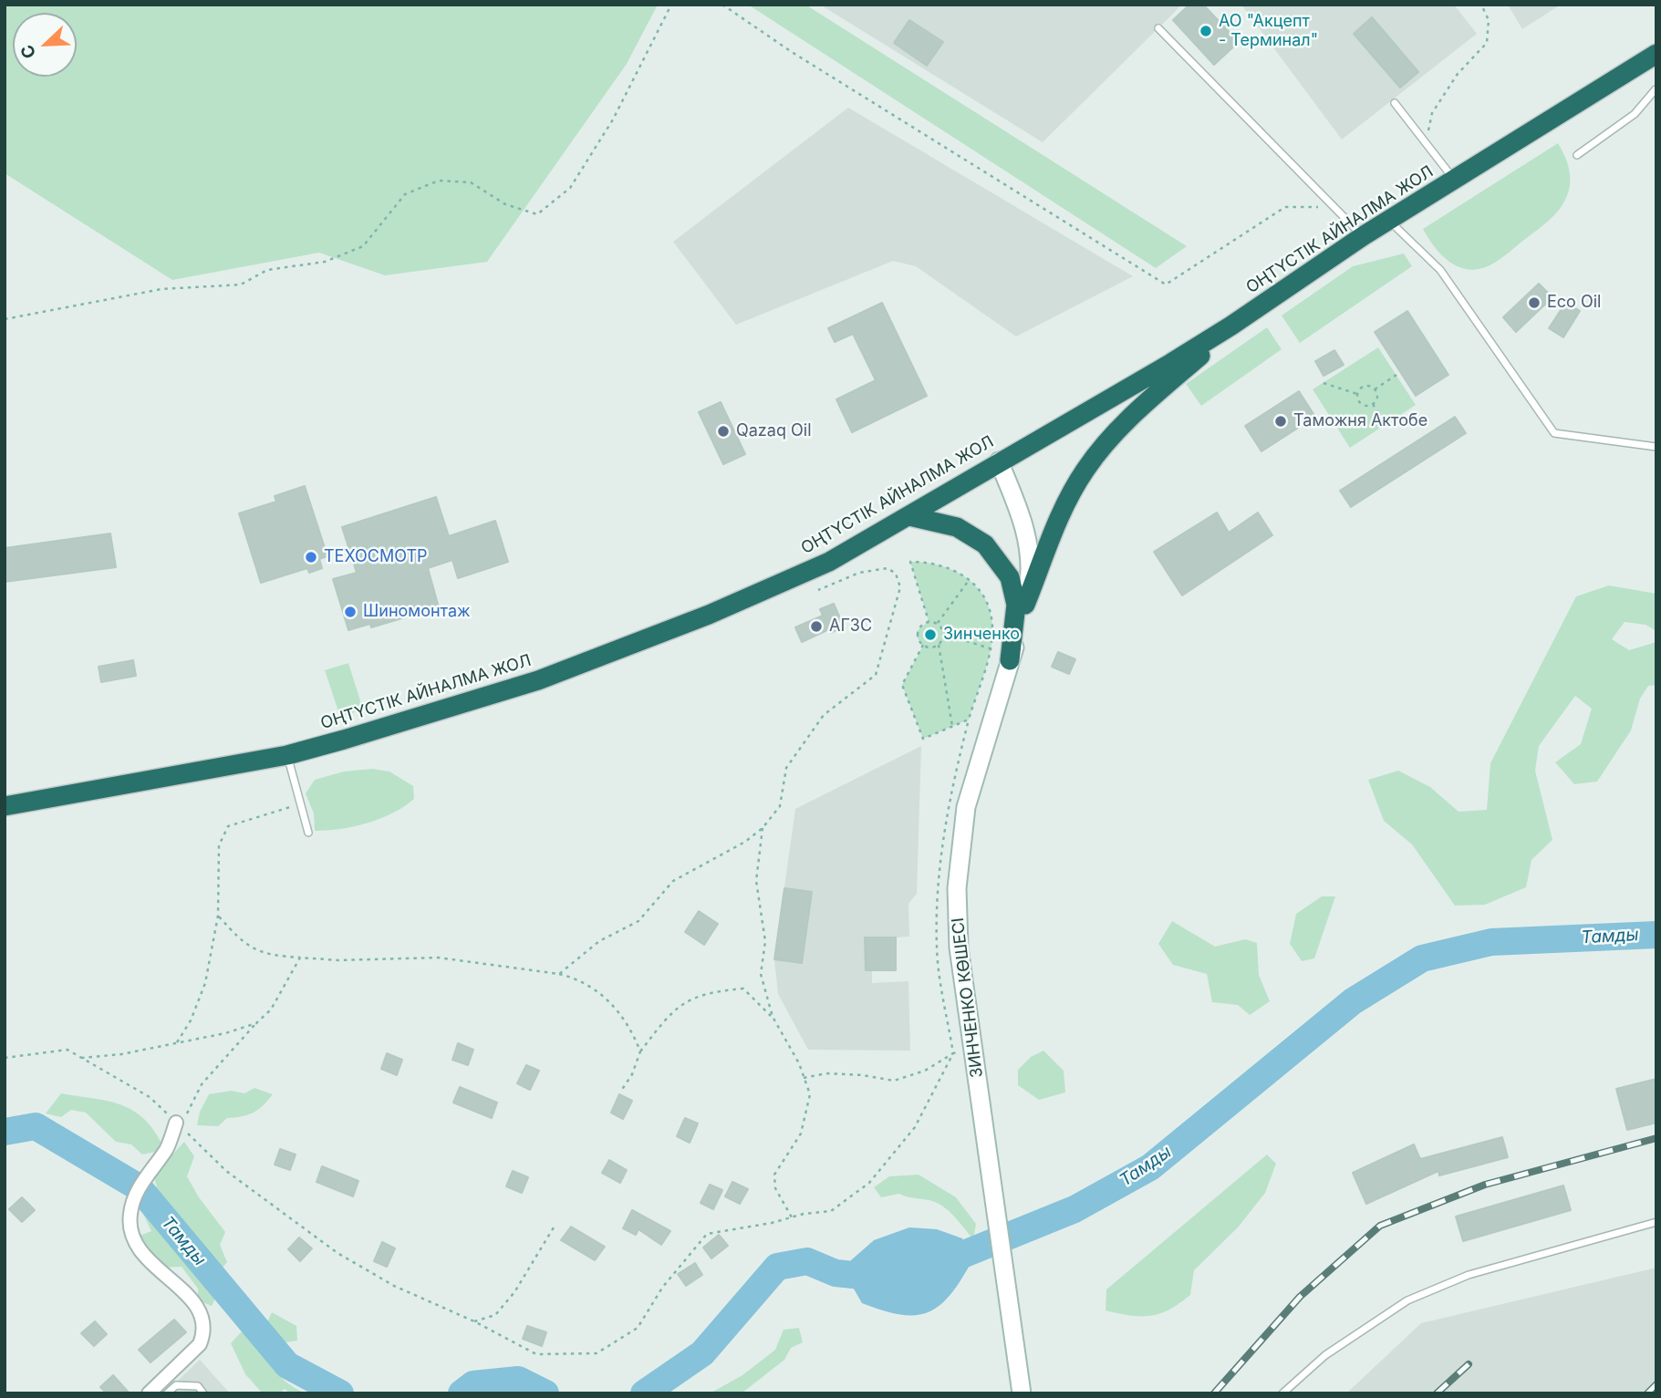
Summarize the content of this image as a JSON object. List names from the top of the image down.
{
  "streets": {
    "highway": ["ОҢТҮСТІК АЙНАЛМА ЖОЛ"],
    "main road": ["ЗИНЧЕНКО КӨШЕСІ"]
  },
  "crossings": [
    ["ОҢТҮСТІК АЙНАЛМА ЖОЛ", "ЗИНЧЕНКО КӨШЕСІ"]
  ],
  "water": ["Тамды"],
  "places": [
    "АО \"Акцепт - Терминал\"",
    "Eco Oil",
    "Таможня Актобе",
    "Qazaq Oil",
    "ТЕХОСМОТР",
    "Шиномонтаж",
    "АГЗС",
    "Зинченко"
  ],
  "north": "bottom left"
}
